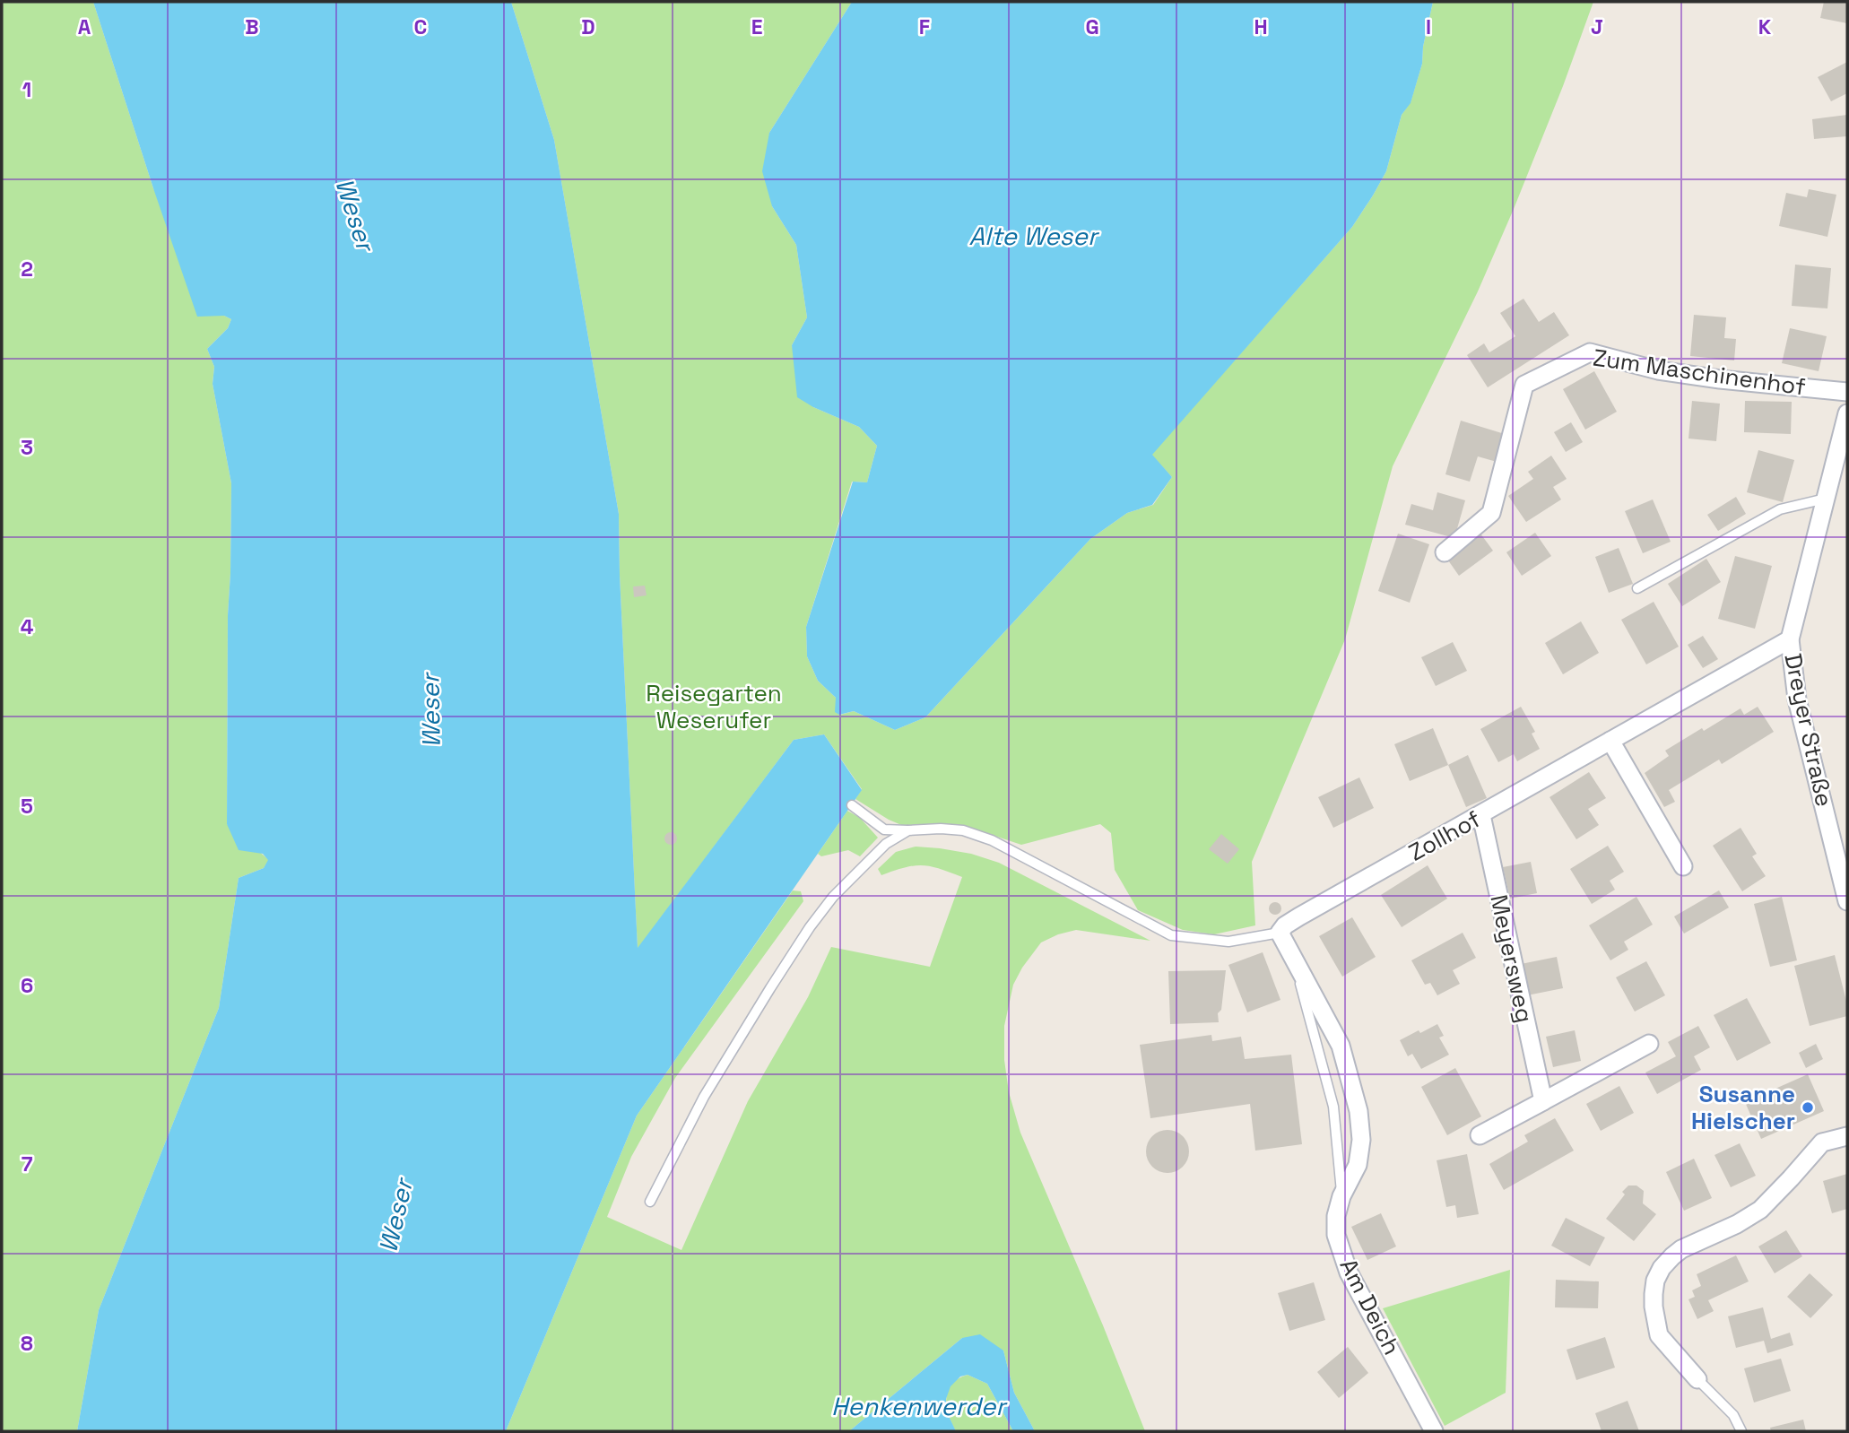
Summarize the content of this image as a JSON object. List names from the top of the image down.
{
  "streets": {
    "street": [
      "Zum Maschinenhof",
      "Dreyer Straße",
      "Zollhof",
      "Meyersweg",
      "Am Deich"
    ]
  },
  "crossings": [
    ["Dreyer Straße", "Zollhof"],
    ["Zollhof", "Meyersweg"],
    ["Zollhof", "Am Deich"]
  ],
  "water": ["Weser", "Alte Weser", "Henkenwerder"],
  "parks": ["Reisegarten Weserufer"],
  "places": ["Susanne Hielscher"],
  "grid": {
    "columns": [
      "A",
      "B",
      "C",
      "D",
      "E",
      "F",
      "G",
      "H",
      "I",
      "J",
      "K"
    ],
    "rows": [
      "1",
      "2",
      "3",
      "4",
      "5",
      "6",
      "7",
      "8"
    ]
  }
}
